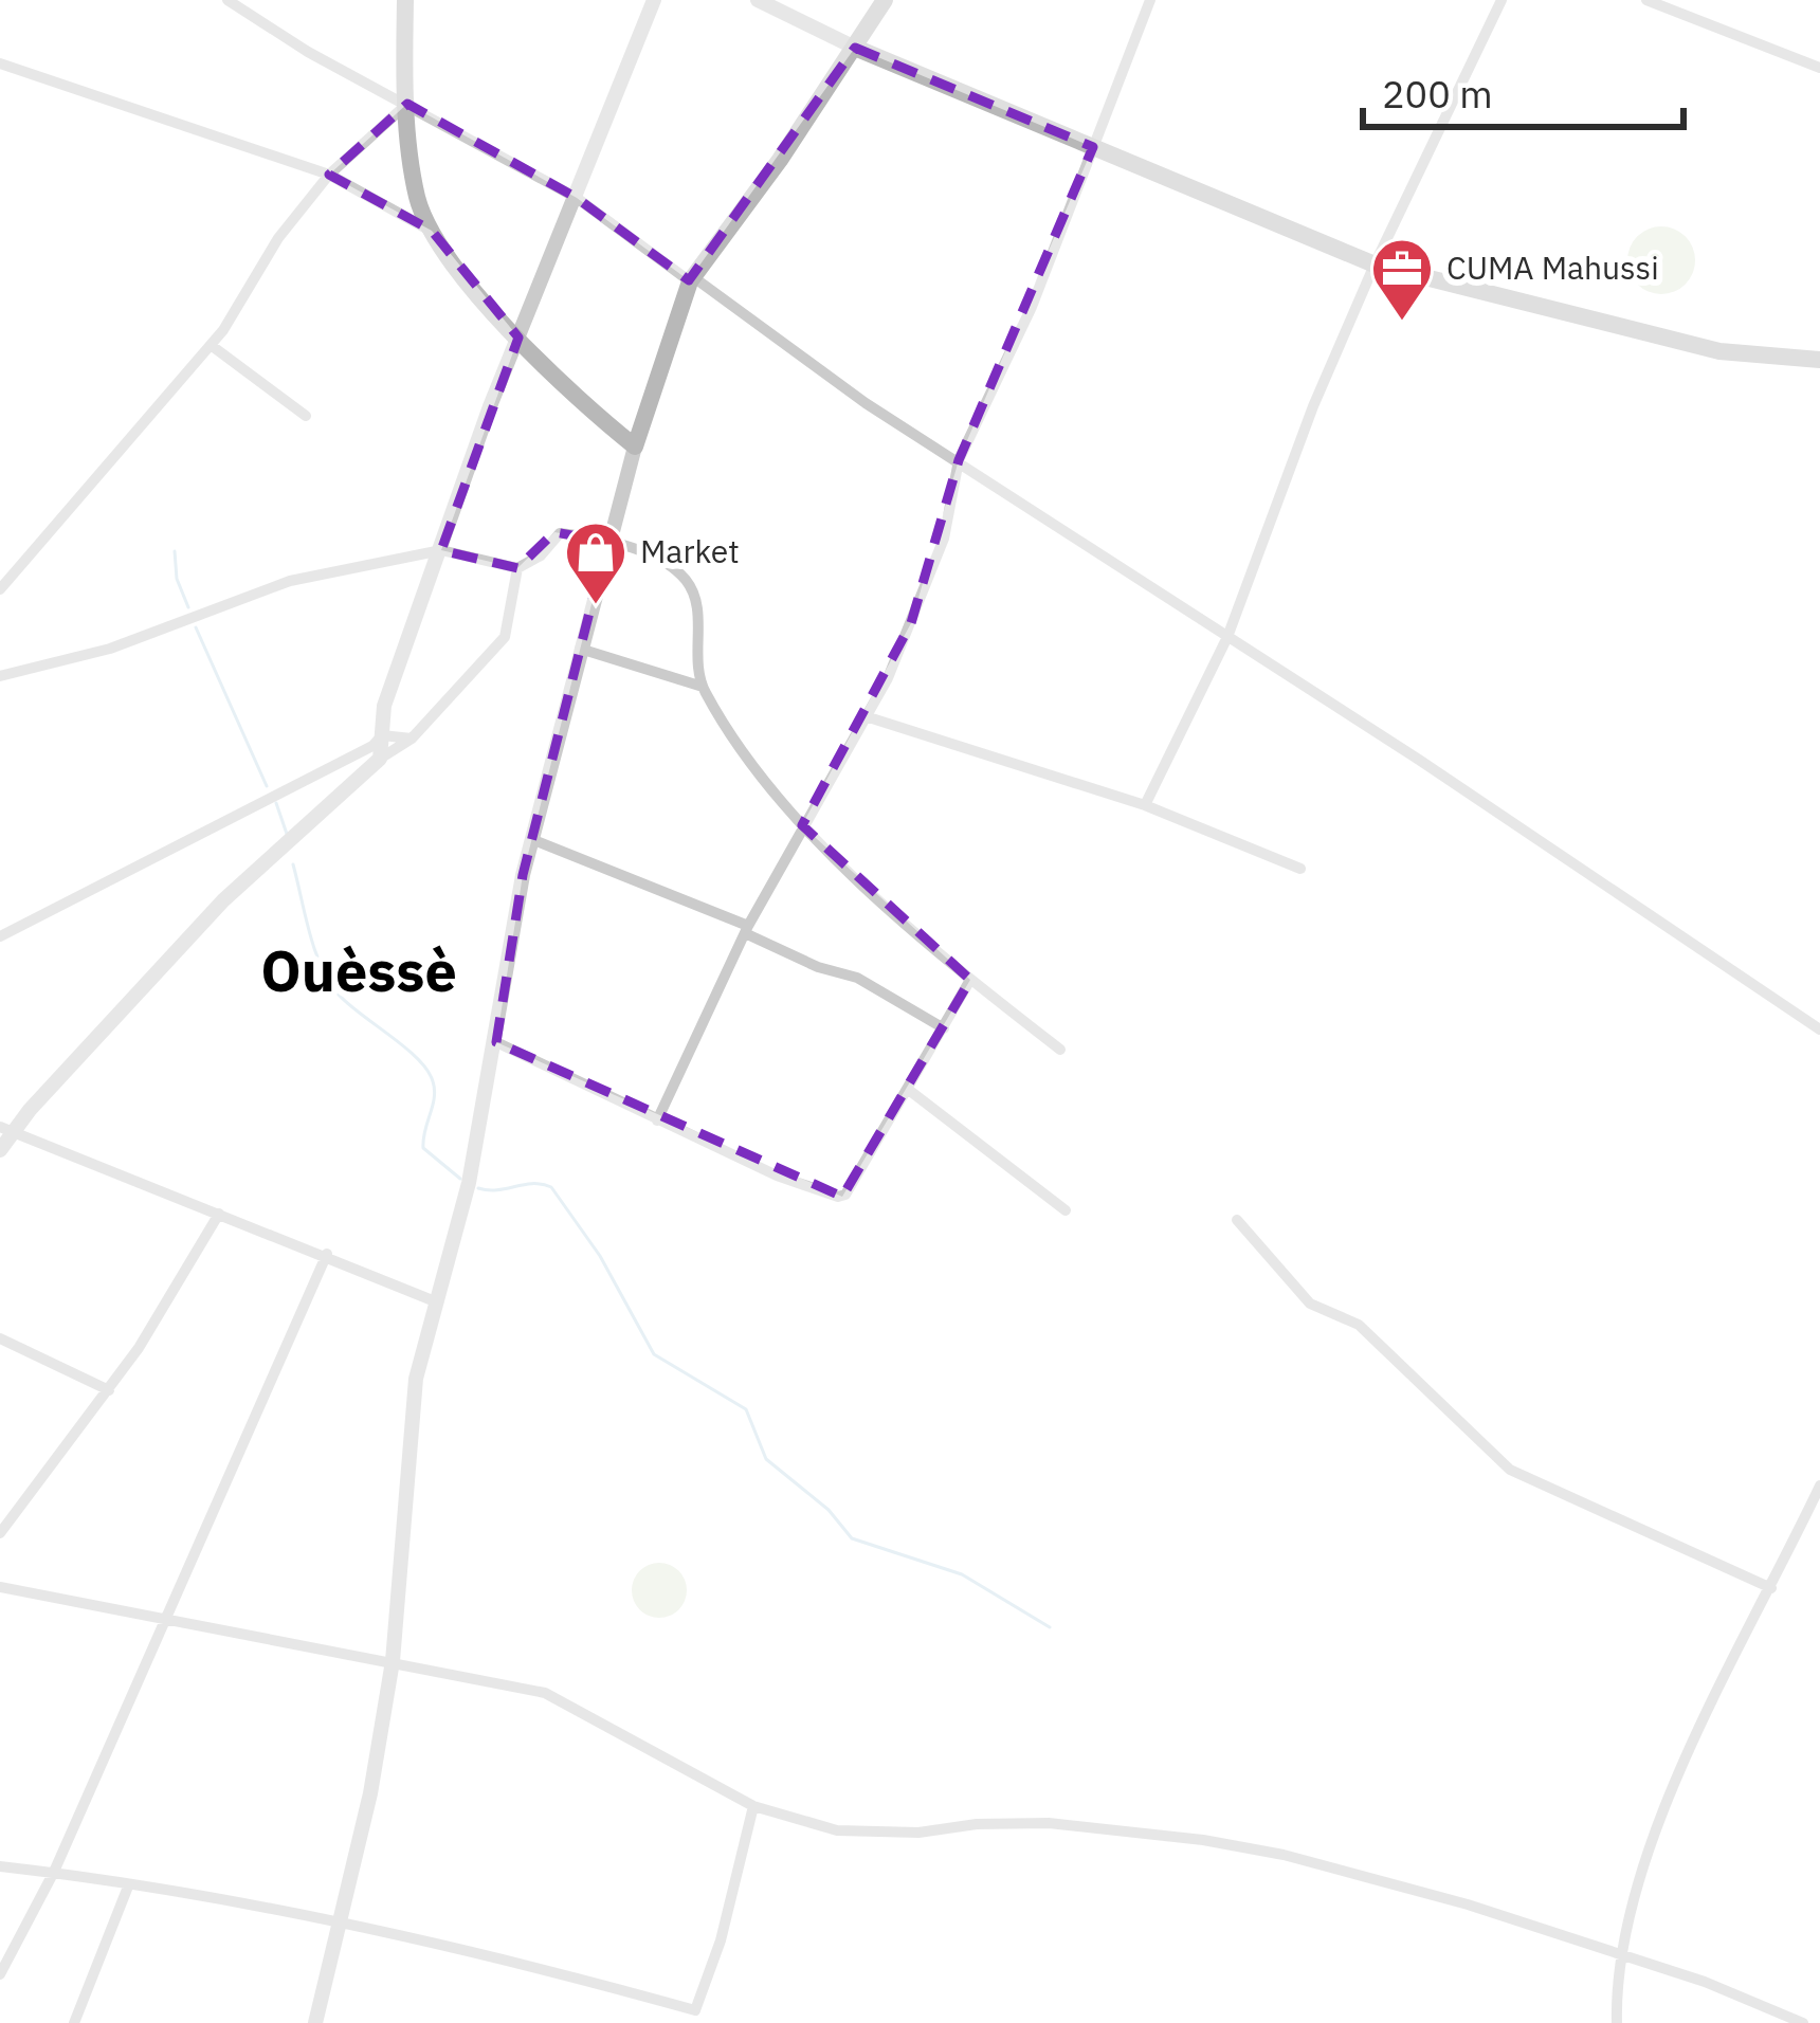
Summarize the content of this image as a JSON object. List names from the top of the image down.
{
  "districts": ["Ouèssè"],
  "places": {
    "office": ["CUMA Mahussi"],
    "shop": ["Market"]
  },
  "scale_bar": "200 m"
}
